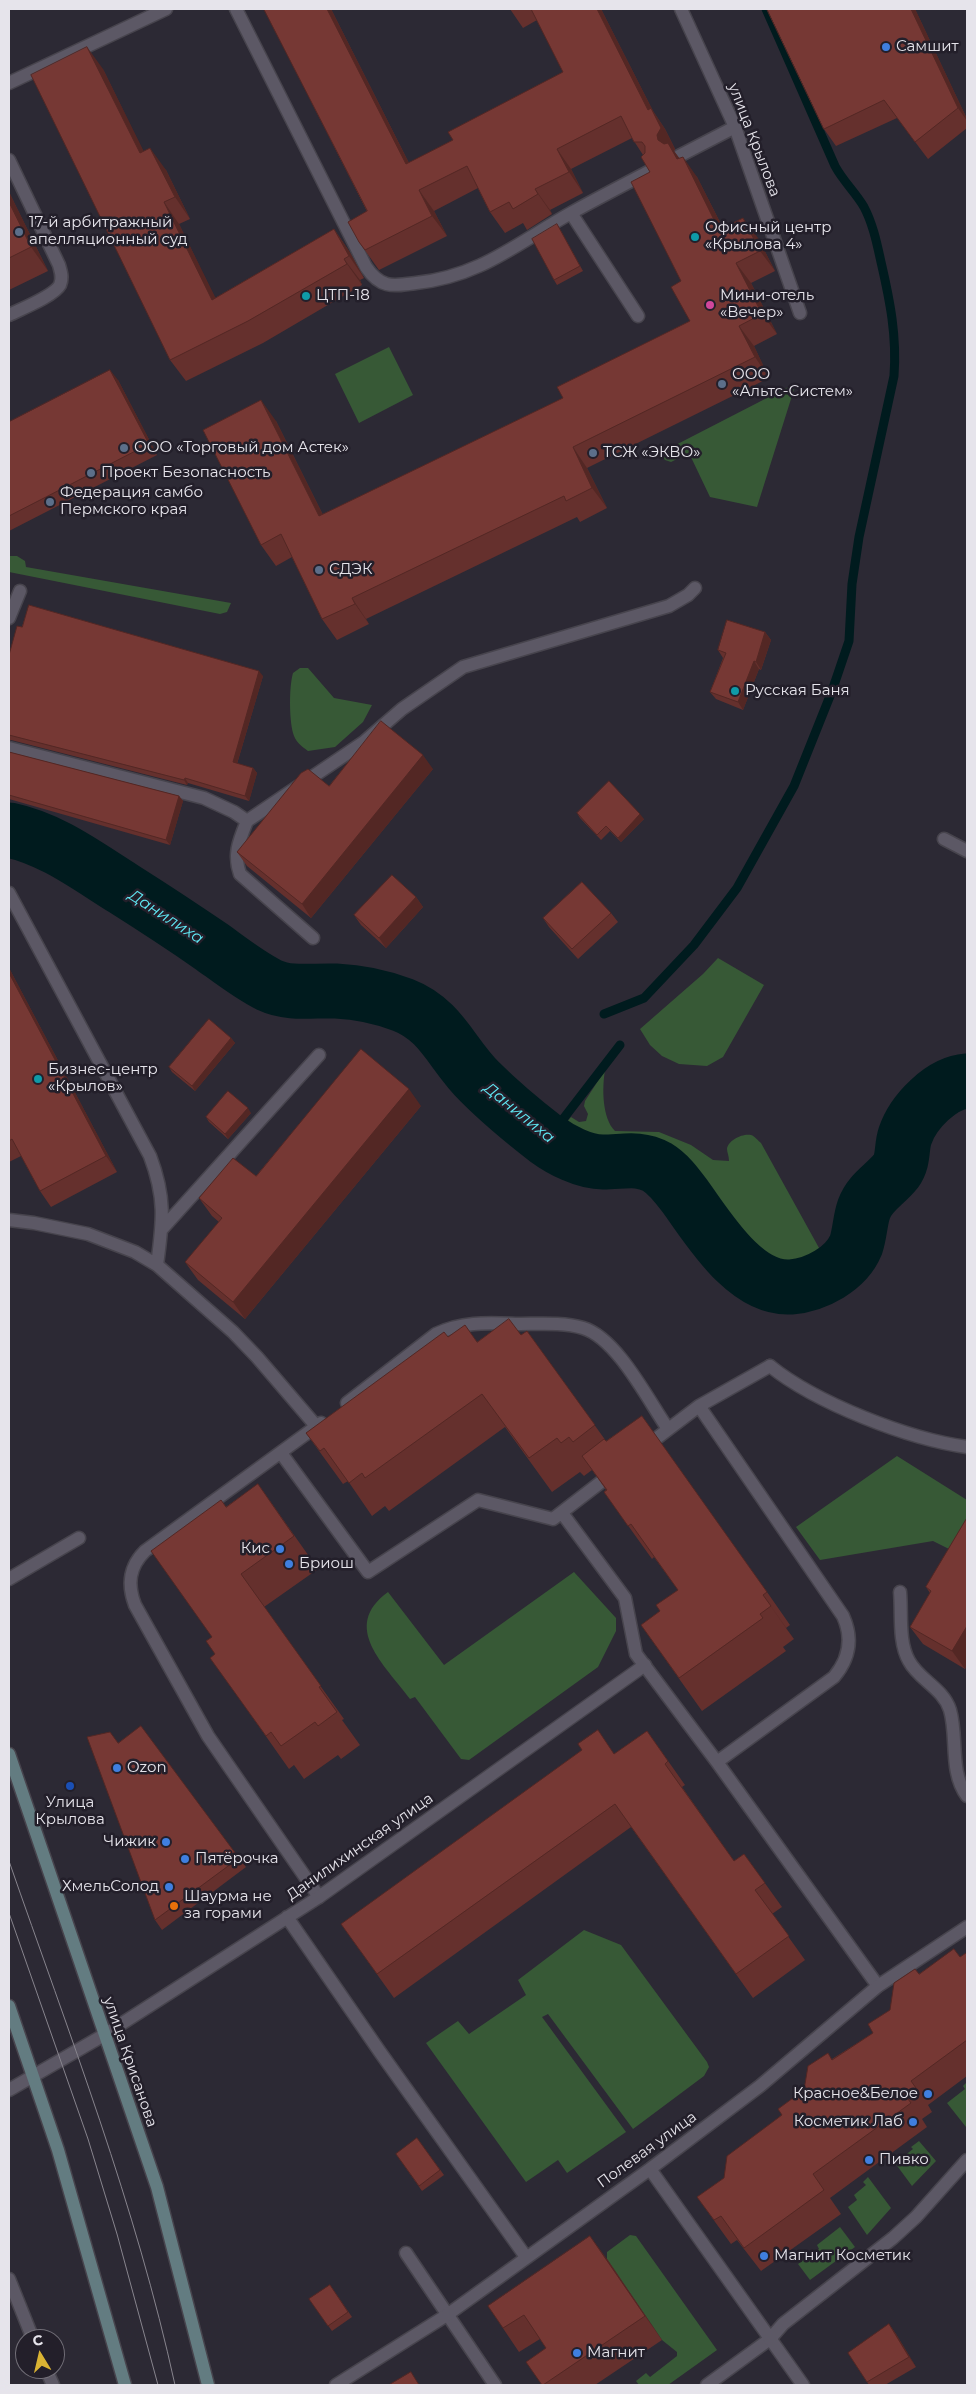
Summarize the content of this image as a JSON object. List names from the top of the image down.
{
  "streets": {
    "main road": ["улица Крисанова"],
    "street": ["улица Крылова", "Данилихинская улица", "Полевая улица"]
  },
  "crossings": [
    ["Данилихинская улица", "улица Крисанова"]
  ],
  "water": ["Данилиха"],
  "places": [
    "Самшит",
    "17-й арбитражный апелляционный суд",
    "Офисный центр «Крылова 4»",
    "ЦТП-18",
    "Мини-отель «Вечер»",
    "ООО «Альтс-Систем»",
    "ООО «Торговый дом Астек»",
    "ТСЖ «ЭКВО»",
    "Проект Безопасность",
    "Федерация самбо Пермского края",
    "СДЭК",
    "Русская Баня",
    "Бизнес-центр «Крылов»",
    "Кис",
    "Бриош",
    "Ozon",
    "Улица Крылова",
    "Чижик",
    "Пятёрочка",
    "ХмельСолод",
    "Шаурма не за горами",
    "Красное&Белое",
    "Косметик Лаб",
    "Пивко",
    "Магнит Косметик",
    "Магнит"
  ],
  "north": "top"
}
